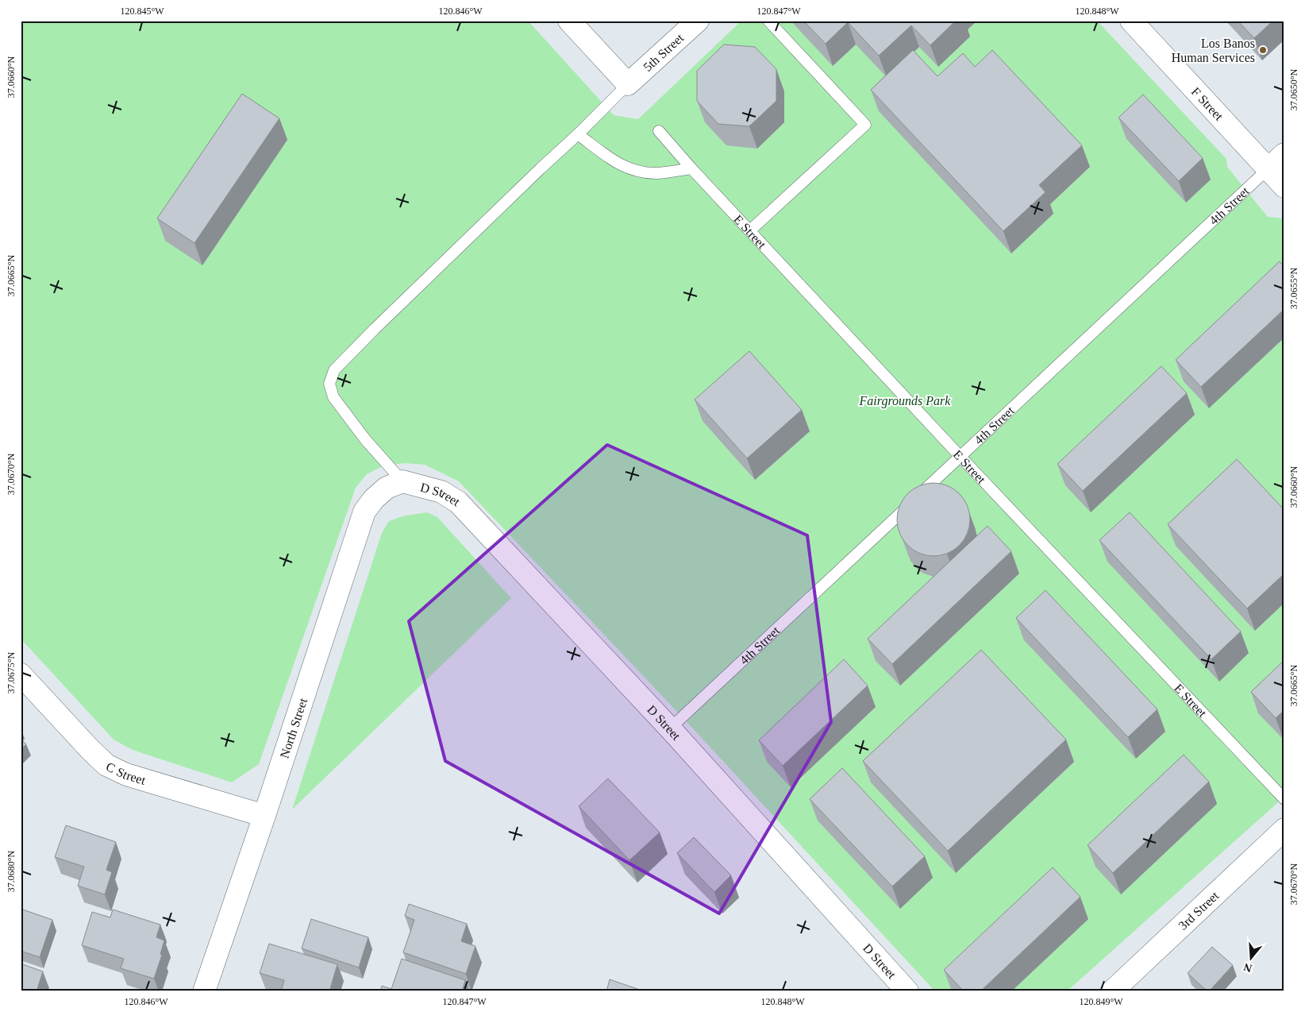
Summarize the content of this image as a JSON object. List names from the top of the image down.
{
  "streets": {
    "street": [
      "5th Street",
      "F Street",
      "4th Street",
      "D Street",
      "North Street",
      "C Street",
      "3rd Street"
    ],
    "lane": ["E Street"]
  },
  "crossings": [
    ["F Street", "4th Street"],
    ["4th Street", "E Street"],
    ["4th Street", "D Street"],
    ["D Street", "North Street"],
    ["North Street", "C Street"]
  ],
  "parks": ["Fairgrounds Park"],
  "places": ["Los Banos Human Services"],
  "north": "bottom",
  "coordinates": [
    "120.845°W",
    "120.846°W",
    "120.847°W",
    "120.848°W",
    "37.0660°N",
    "37.0650°N",
    "37.0665°N",
    "37.0655°N",
    "37.0670°N",
    "37.0675°N",
    "37.0680°N",
    "120.849°W"
  ]
}
